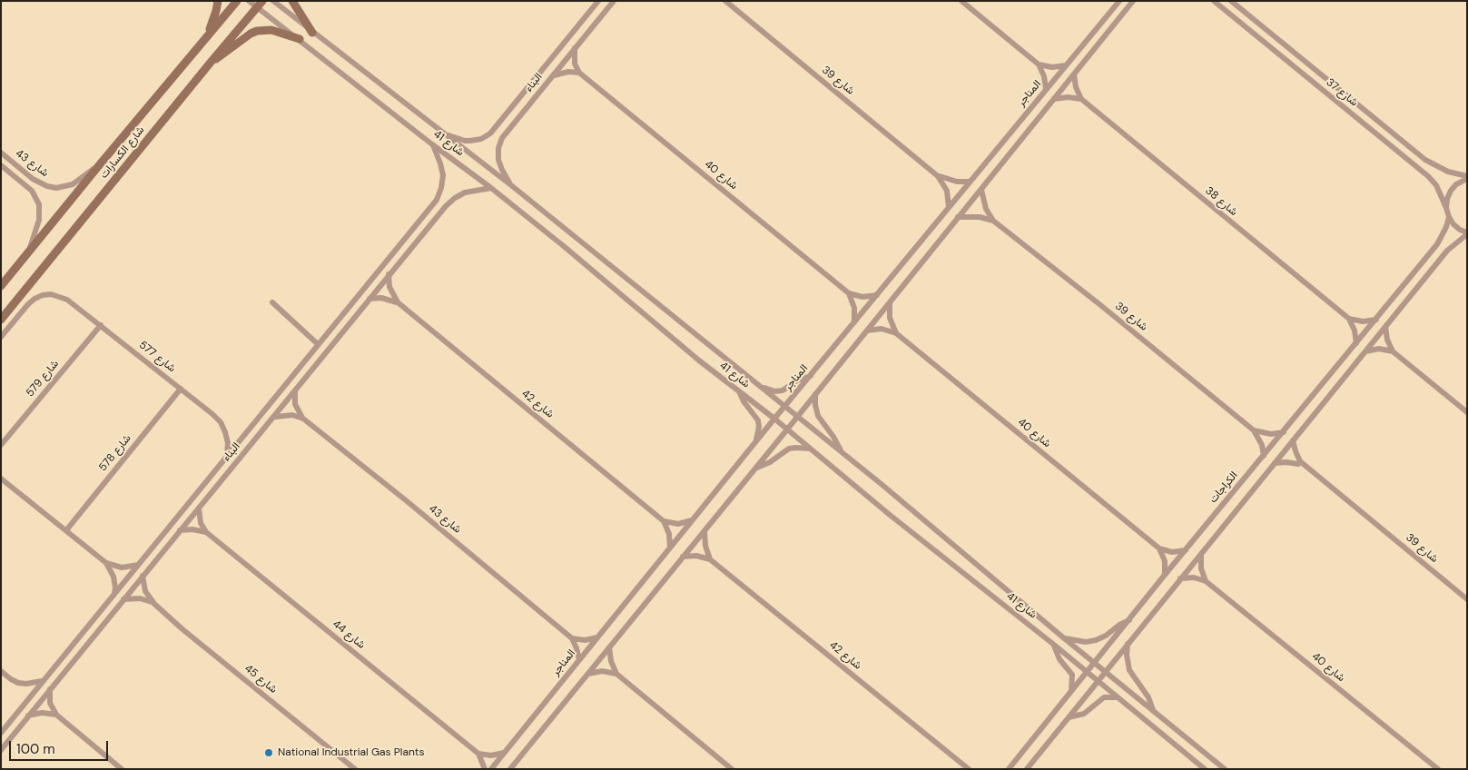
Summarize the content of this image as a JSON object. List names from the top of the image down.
{
  "streets": {
    "street": [
      "شارع 39",
      "البناء",
      "شارع 37",
      "المناجر",
      "شارع 41",
      "شارع الكسارات",
      "شارع 43",
      "شارع 40",
      "شارع 38",
      "شارع 577",
      "شارع 579",
      "شارع 42",
      "شارع 578",
      "الكراجات",
      "شارع 44",
      "شارع 45"
    ]
  },
  "crossings": [
    ["شارع 39", "المناجر"],
    ["شارع 39", "الكراجات"],
    ["البناء", "شارع 41"],
    ["البناء", "شارع 43"],
    ["البناء", "شارع 577"],
    ["البناء", "شارع 42"],
    ["البناء", "شارع 45"],
    ["شارع 37", "الكراجات"],
    ["المناجر", "شارع 41"],
    ["شارع 41", "شارع الكسارات"],
    ["شارع 41", "الكراجات"],
    ["شارع الكسارات", "شارع 43"],
    ["شارع 577", "شارع 579"],
    ["شارع 577", "شارع 578"]
  ],
  "places": ["National Industrial Gas Plants"],
  "scale_bar": "100 m"
}
